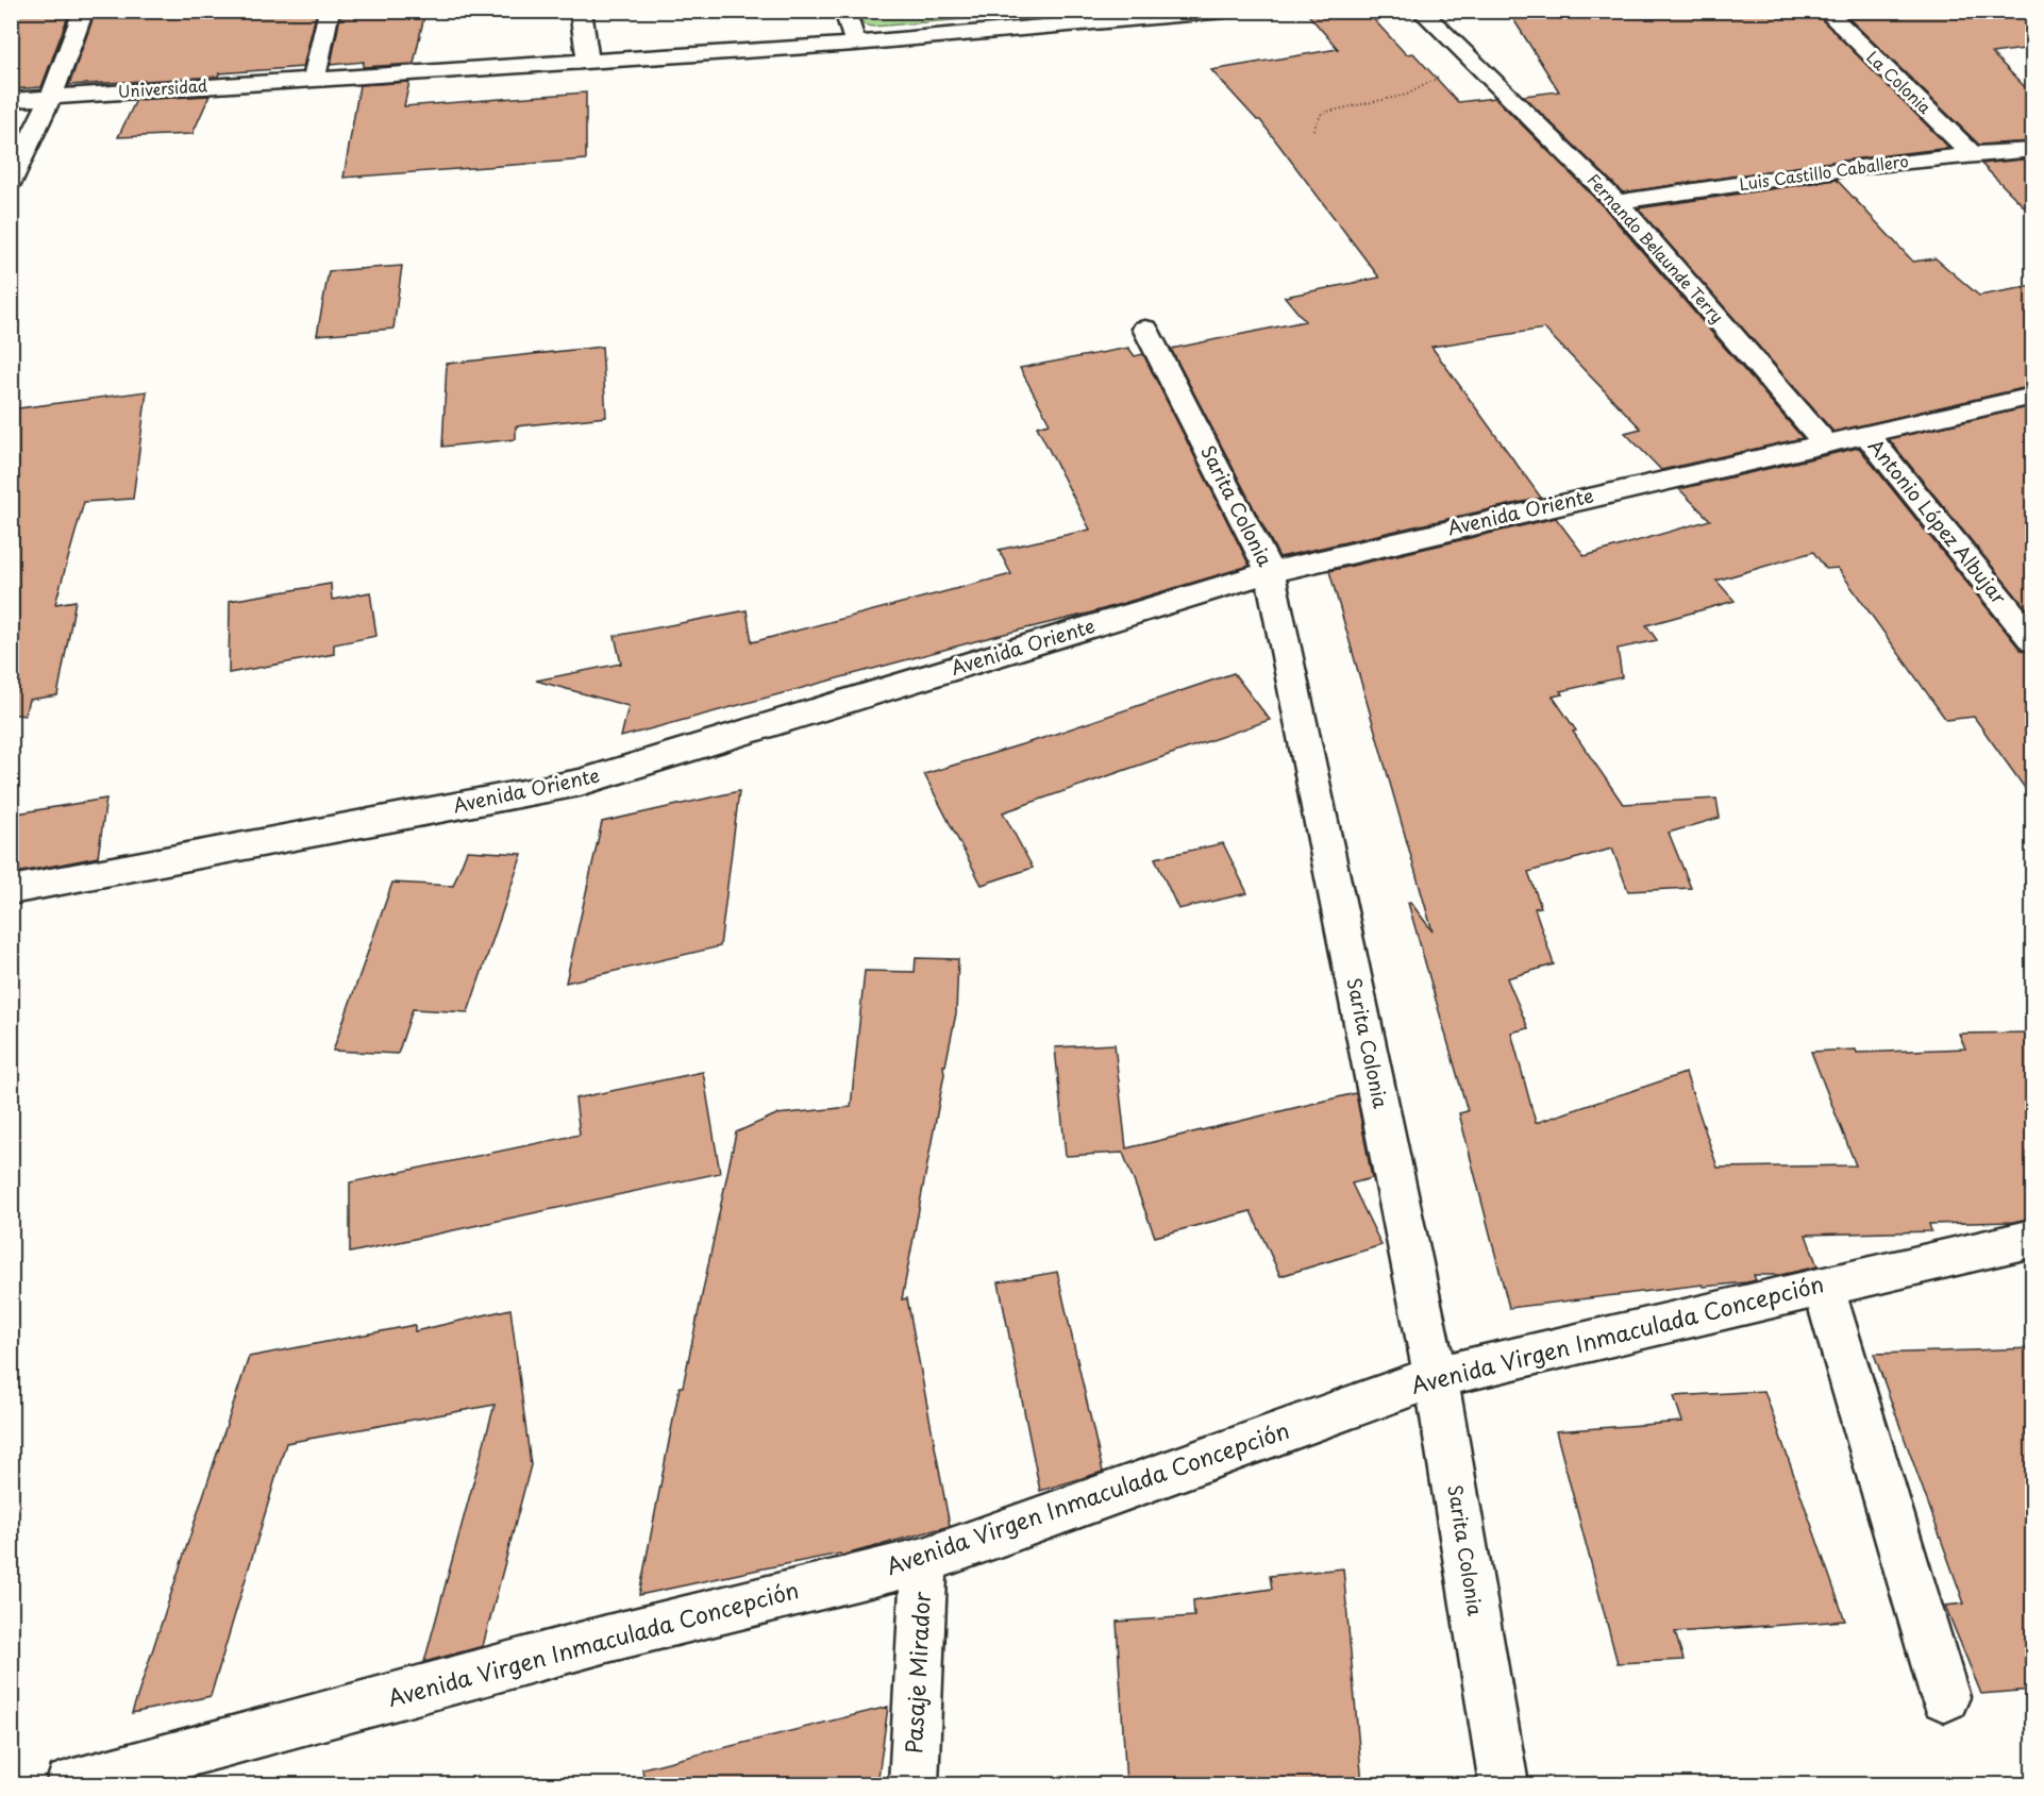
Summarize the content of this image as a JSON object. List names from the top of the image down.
{
  "streets": {
    "street": [
      "La Colonia",
      "Universidad",
      "Luis Castillo Caballero",
      "Fernando Belaunde Terry",
      "Sarita Colonia",
      "Avenida Oriente",
      "Antonio López Albujar",
      "Avenida Virgen Inmaculada Concepción",
      "Pasaje Mirador"
    ]
  },
  "crossings": [
    ["La Colonia", "Luis Castillo Caballero"],
    ["Luis Castillo Caballero", "Fernando Belaunde Terry"],
    ["Fernando Belaunde Terry", "Avenida Oriente"],
    ["Sarita Colonia", "Avenida Oriente"],
    ["Sarita Colonia", "Avenida Virgen Inmaculada Concepción"],
    ["Avenida Oriente", "Antonio López Albujar"],
    ["Avenida Virgen Inmaculada Concepción", "Pasaje Mirador"]
  ]
}
